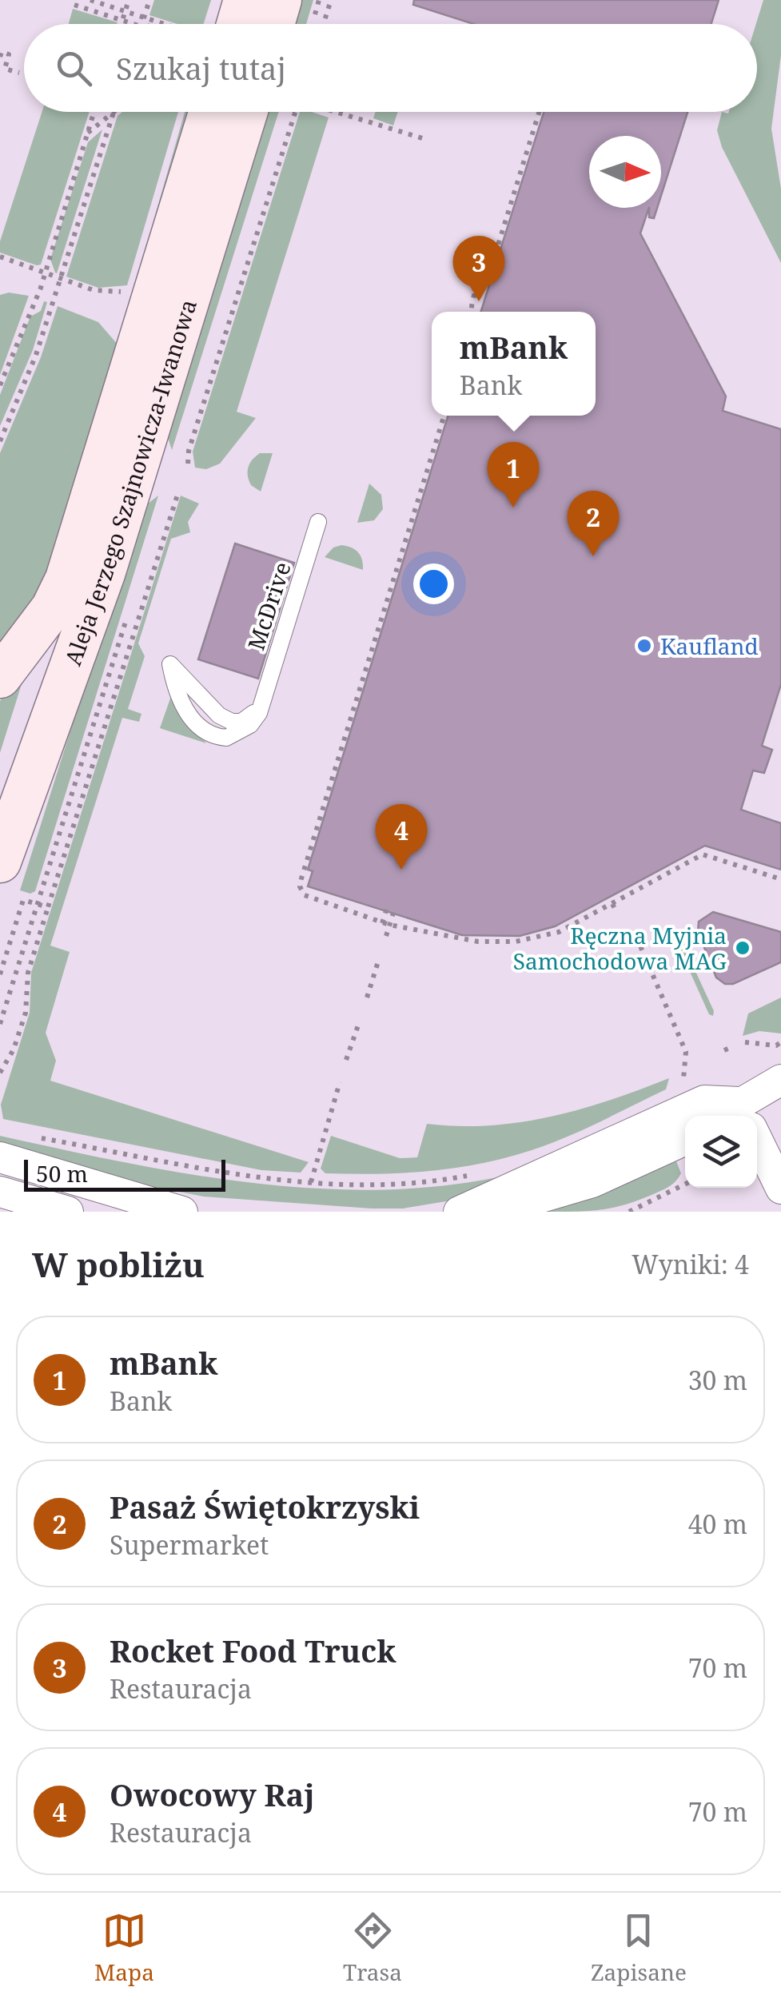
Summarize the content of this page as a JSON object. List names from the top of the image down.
{
  "streets": {
    "main road": ["Aleja Jerzego Szajnowicza-Iwanowa"],
    "lane": ["McDrive"]
  },
  "places": ["Kaufland", "Ręczna Myjnia Samochodowa MAG"],
  "scale_bar": "50 m",
  "north": "right",
  "page": {
    "search": "Szukaj tutaj",
    "pins": [
      "3",
      "1",
      "2",
      "4"
    ],
    "popup": ["mBank", "Bank"],
    "scale": "50 m",
    "heading": ["W pobliżu", "Wyniki: 4"],
    "list": [
      {
        "mark": "1",
        "name": "mBank",
        "note": "Bank",
        "value": "30 m"
      },
      {
        "mark": "2",
        "name": "Pasaż Świętokrzyski",
        "note": "Supermarket",
        "value": "40 m"
      },
      {
        "mark": "3",
        "name": "Rocket Food Truck",
        "note": "Restauracja",
        "value": "70 m"
      },
      {
        "mark": "4",
        "name": "Owocowy Raj",
        "note": "Restauracja",
        "value": "70 m"
      }
    ],
    "nav": ["Mapa", "Trasa", "Zapisane"]
  }
}
